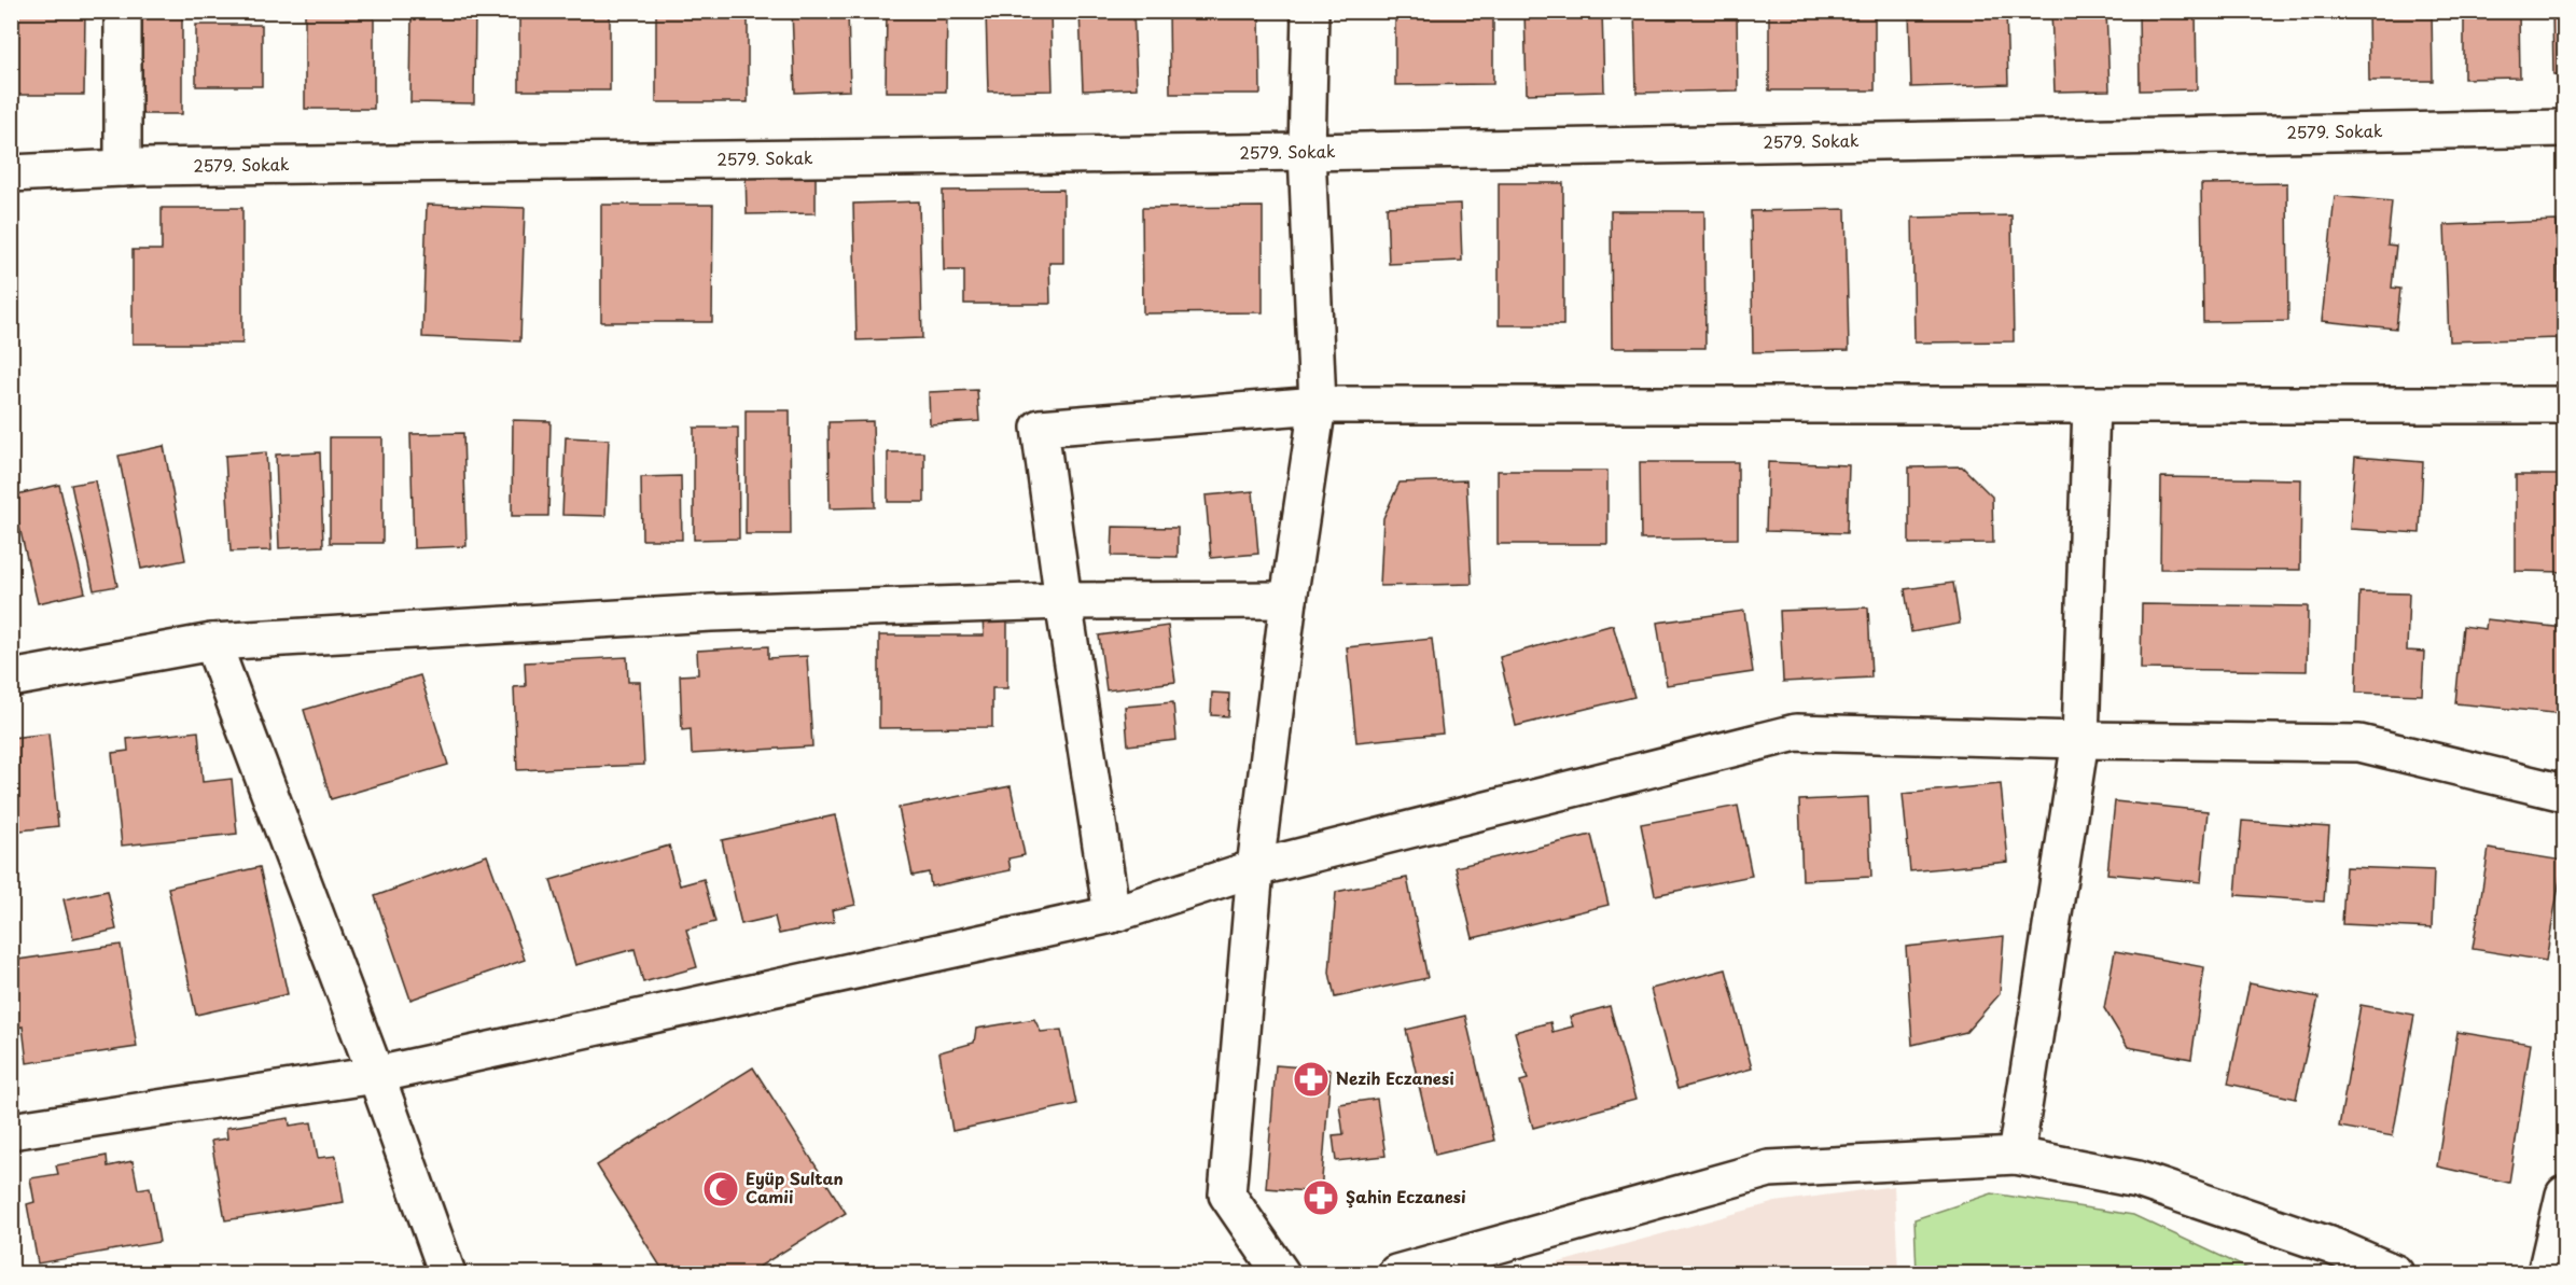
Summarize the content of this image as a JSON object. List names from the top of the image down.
{
  "streets": {
    "street": ["2579. Sokak"]
  },
  "places": {
    "pharmacy": ["Nezih Eczanesi", "Şahin Eczanesi"],
    "mosque": ["Eyüp Sultan Camii"]
  }
}
